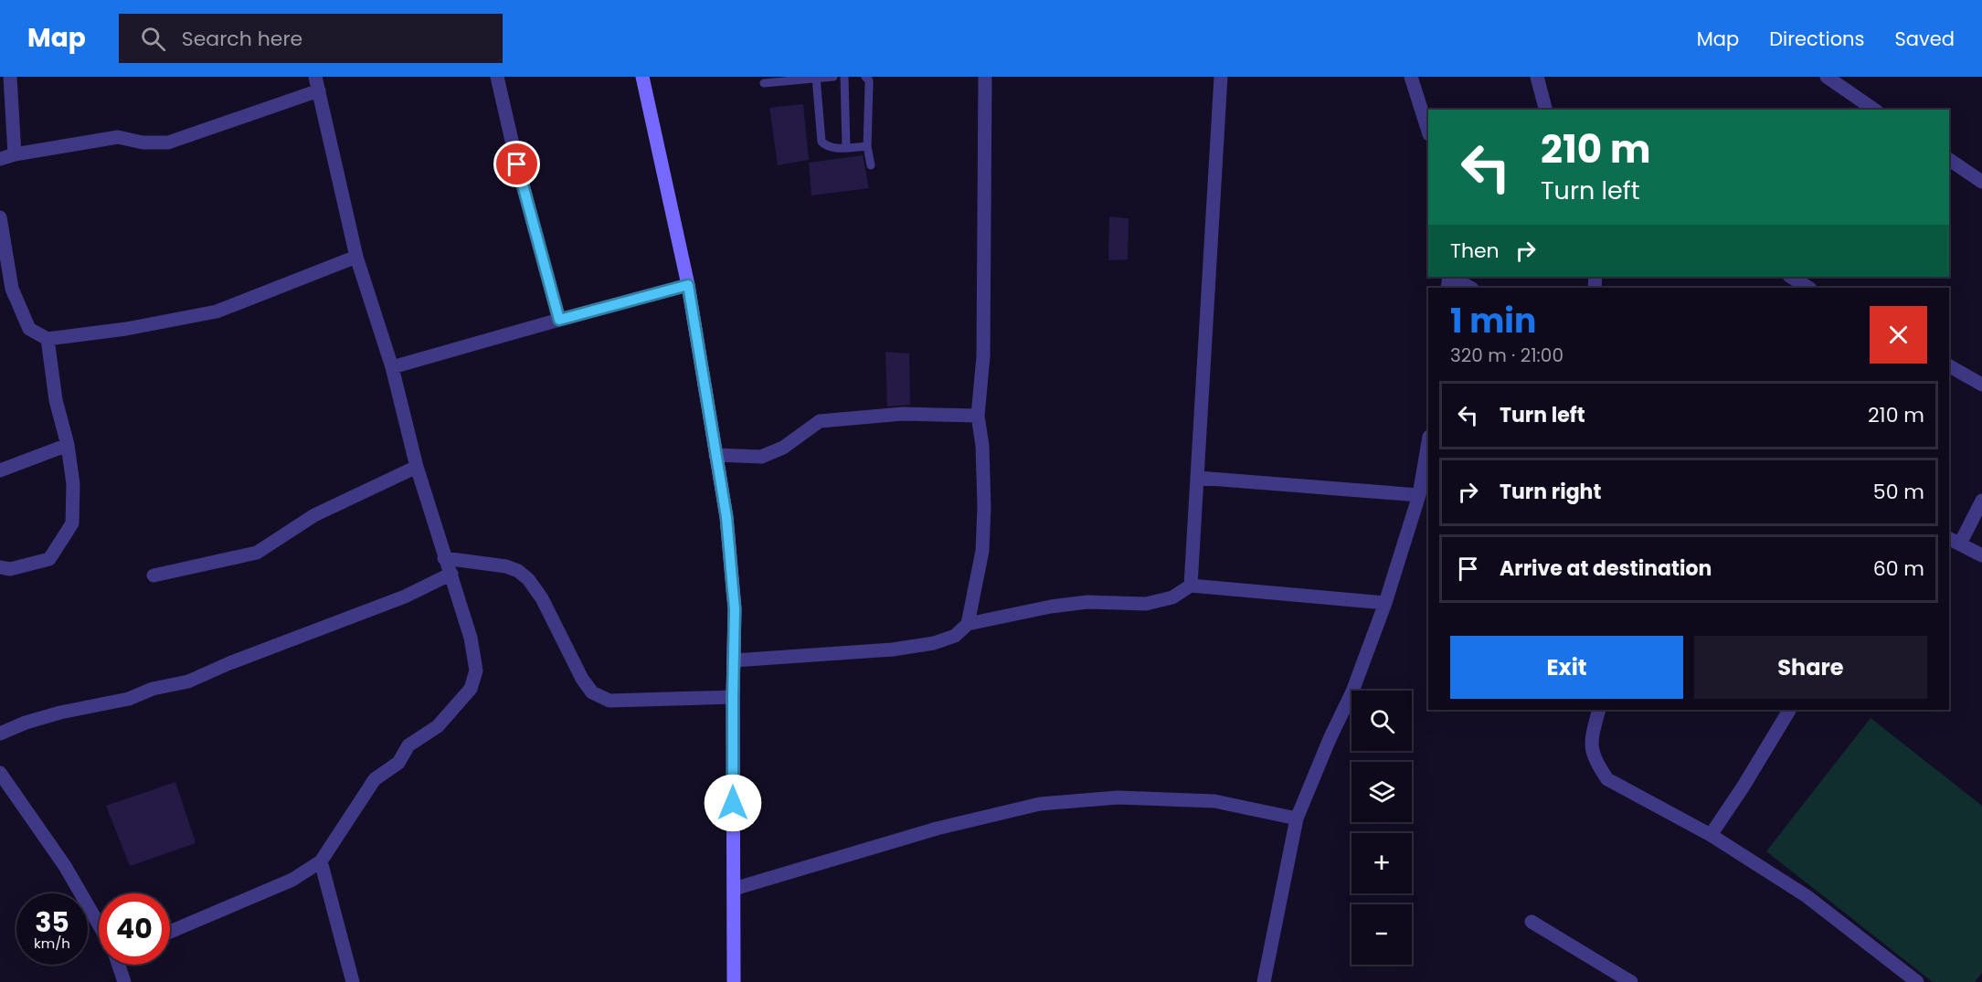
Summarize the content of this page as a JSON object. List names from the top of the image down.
{
  "page": {
    "header": "Map",
    "search": "Search here",
    "nav": ["Map", "Directions", "Saved"],
    "turn": ["210 m", "Turn left"],
    "then": "Then",
    "heading": ["1 min", "320 m · 21:00"],
    "list": [
      {
        "name": "Turn left",
        "value": "210 m"
      },
      {
        "name": "Turn right",
        "value": "50 m"
      },
      {
        "name": "Arrive at destination",
        "value": "60 m"
      }
    ],
    "buttons": ["Exit", "Share"],
    "map_buttons": ["+", "−"],
    "speed": "35 km/h",
    "limit": "40"
  }
}
